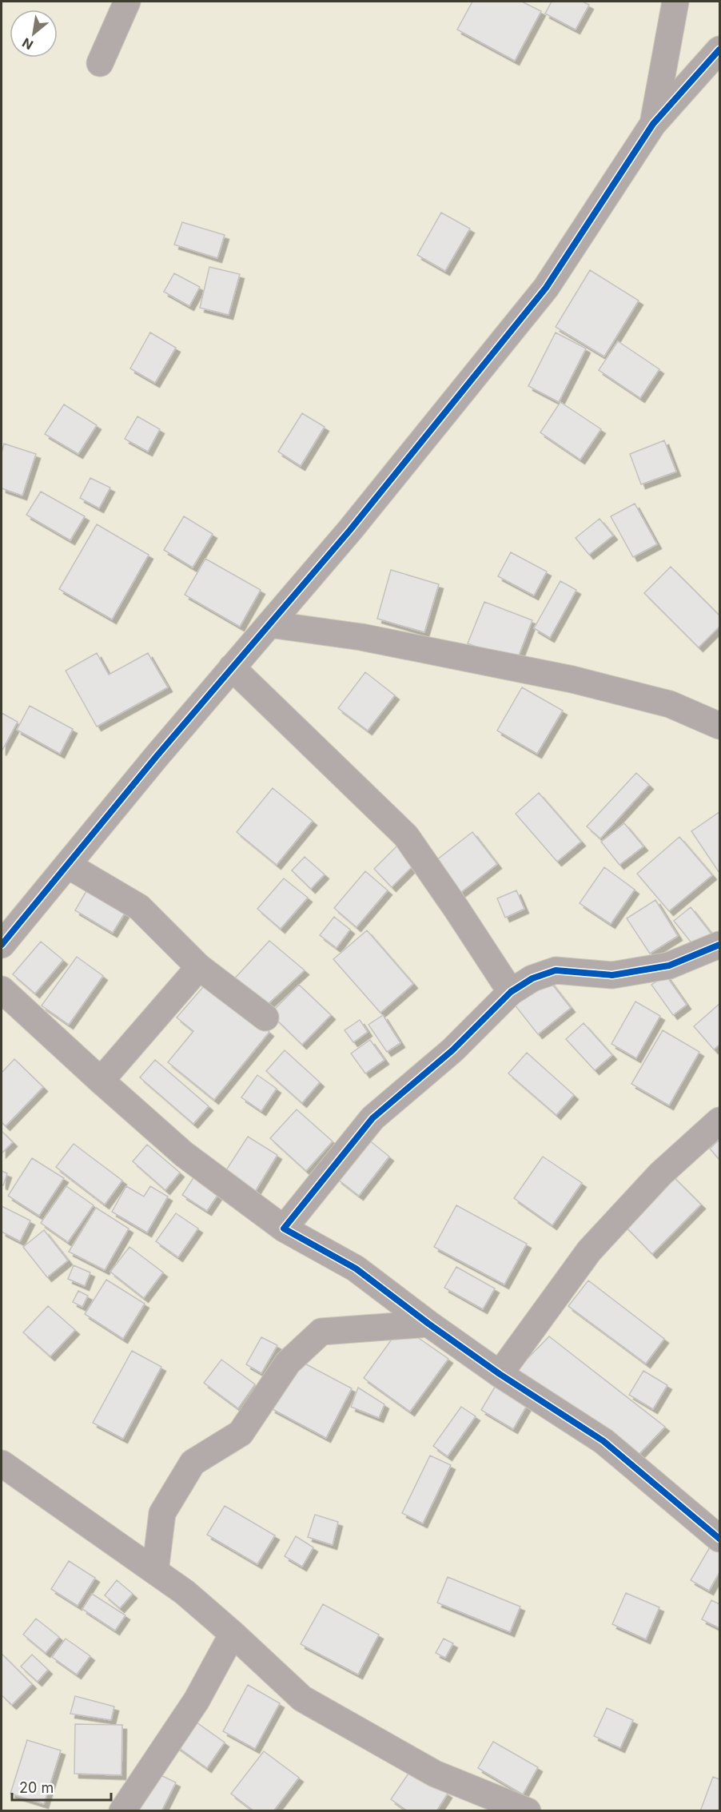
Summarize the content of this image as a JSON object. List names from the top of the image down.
{
  "scale_bar": "20 m",
  "north": "bottom left"
}
